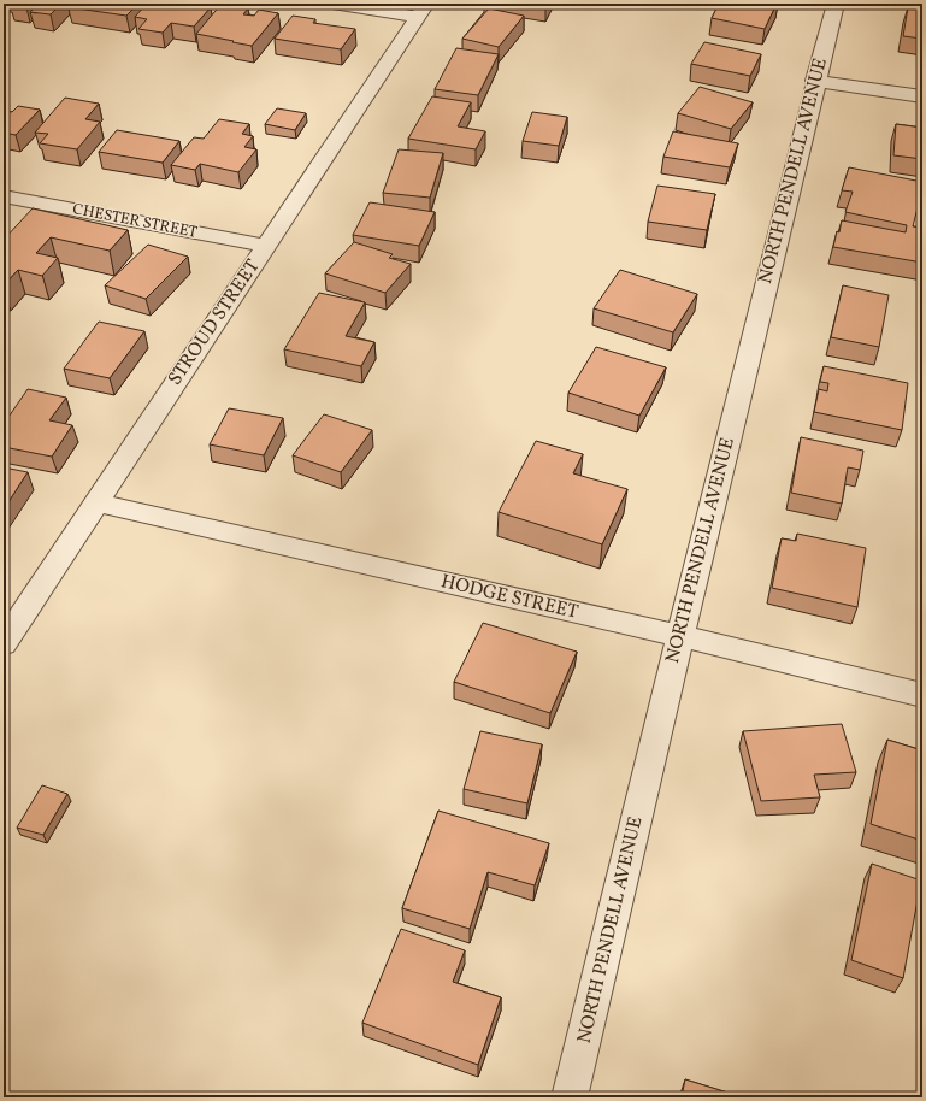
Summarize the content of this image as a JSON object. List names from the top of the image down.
{
  "streets": {
    "street": [
      "NORTH PENDELL AVENUE",
      "CHESTER STREET",
      "STROUD STREET",
      "HODGE STREET"
    ]
  },
  "crossings": [
    ["NORTH PENDELL AVENUE", "HODGE STREET"],
    ["CHESTER STREET", "STROUD STREET"],
    ["STROUD STREET", "HODGE STREET"]
  ]
}
